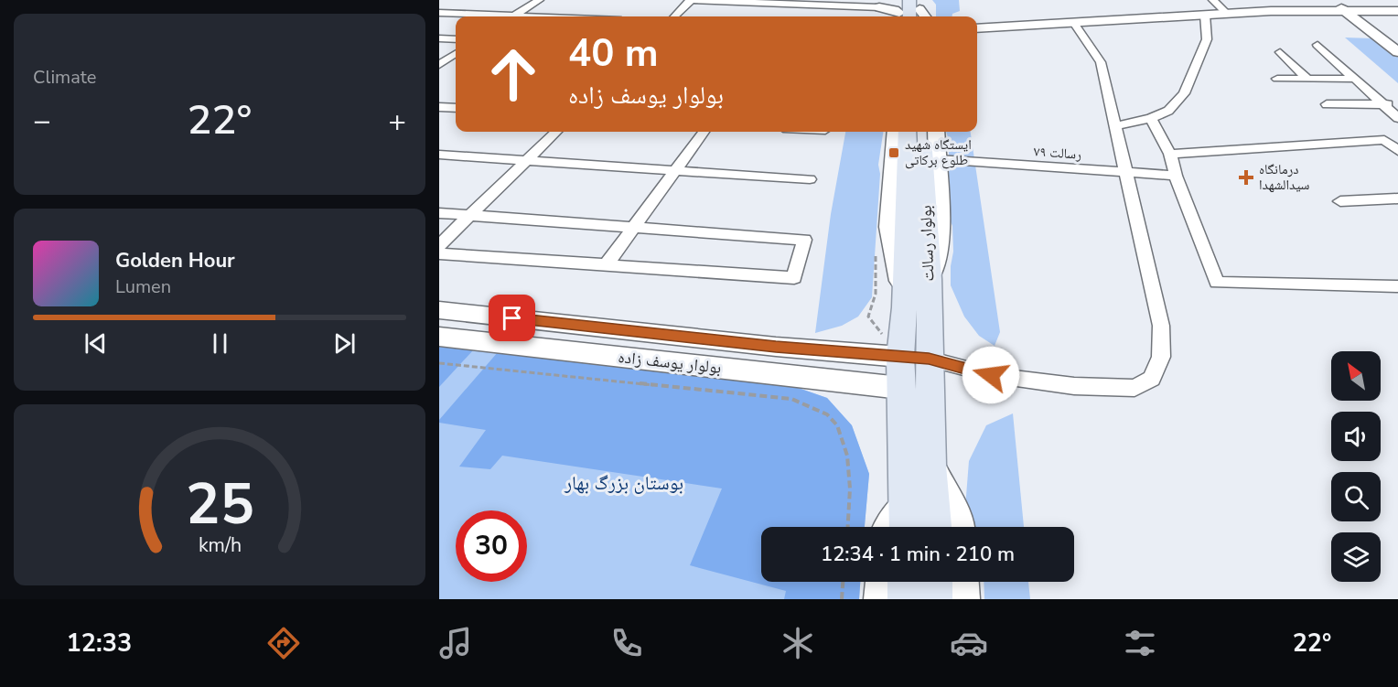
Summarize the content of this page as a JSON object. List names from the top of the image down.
{
  "streets": {
    "main road": ["بولوار رسالت"],
    "street": ["رسالت ۷۹", "بولوار یوسف زاده"]
  },
  "crossings": [
    ["بولوار رسالت", "بولوار یوسف زاده"]
  ],
  "parks": ["بوستان بزرگ بهار"],
  "places": {
    "transit": ["ایستگاه شهید طلوع برکاتی"],
    "health": ["درمانگاه سیدالشهدا"]
  },
  "north": "top left",
  "page": {
    "tile": "Climate",
    "turn": ["40 m", "بولوار یوسف زاده"],
    "heat": ["−", "22°", "+"],
    "song": ["Golden Hour", "Lumen"],
    "limit": "30",
    "trip": "12:34 · 1 min · 210 m",
    "tabs": ["12:33", "22°"],
    "gauge": ["25", "km/h"]
  }
}
